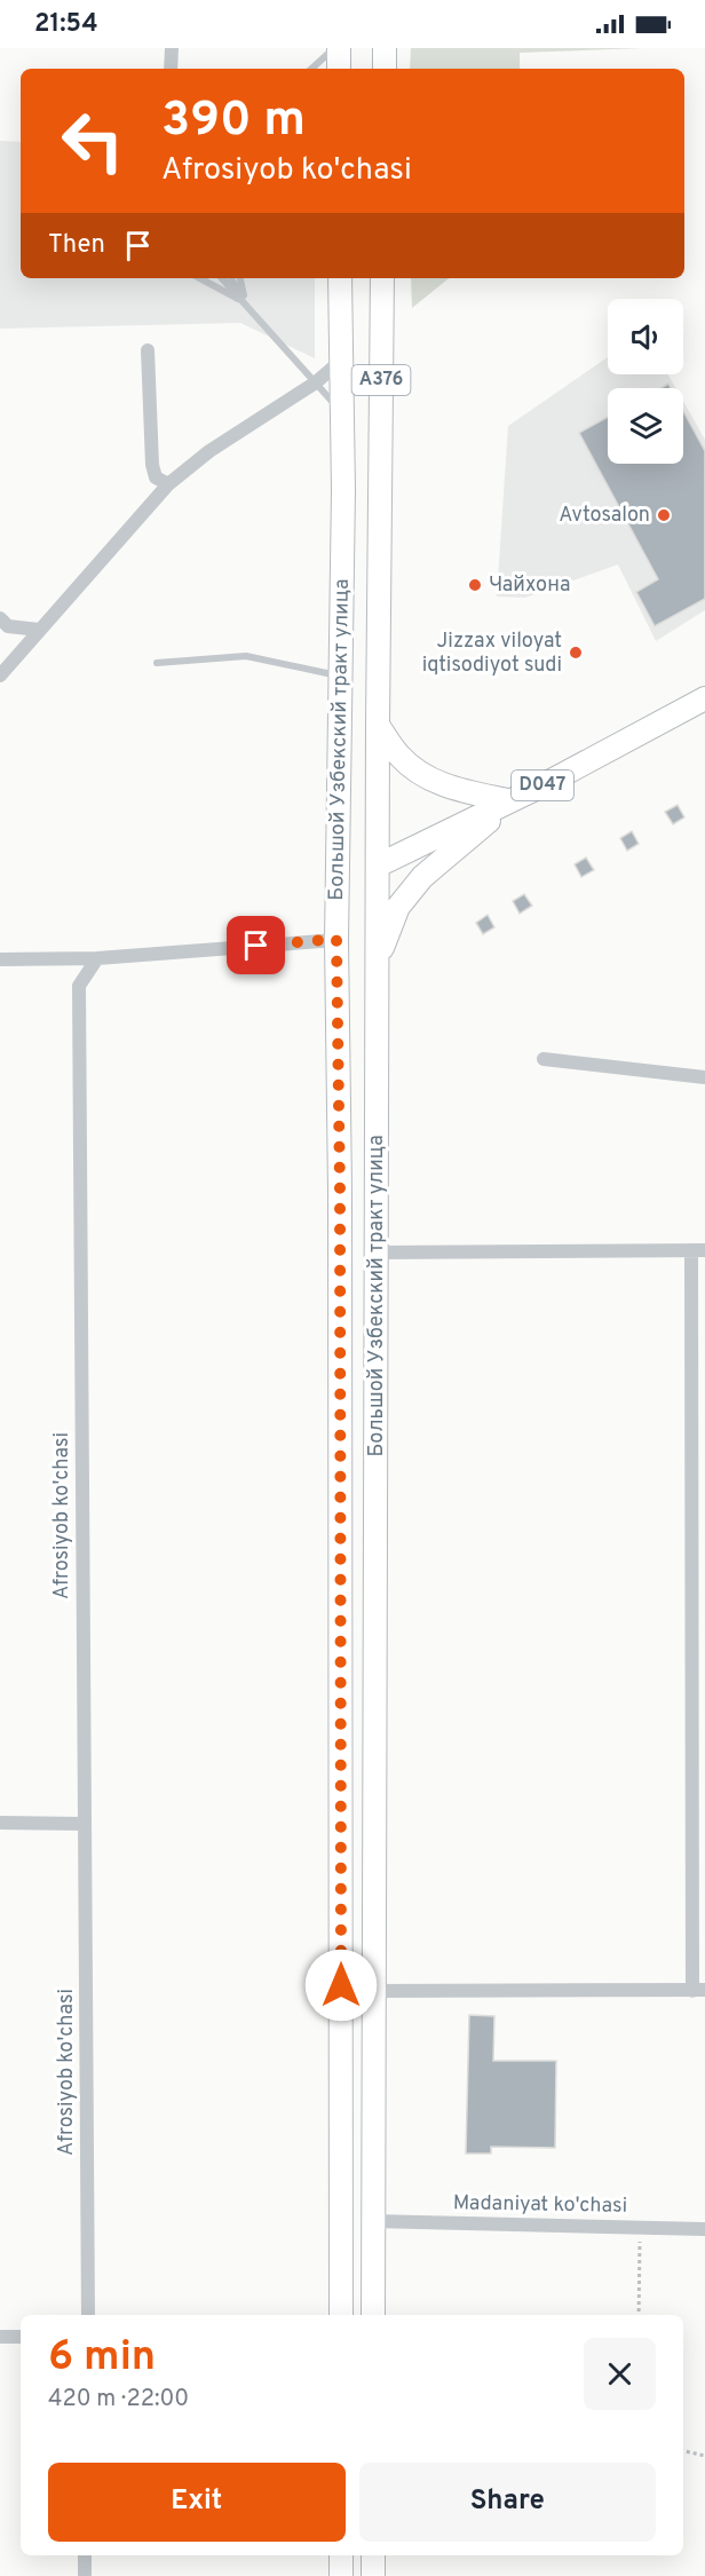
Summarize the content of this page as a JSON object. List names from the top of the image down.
{
  "streets": {
    "main road": ["A376", "Большой Узбекский тракт улица", "D047"],
    "street": ["Afrosiyob ko'chasi", "Madaniyat ko'chasi"]
  },
  "crossings": [
    ["Большой Узбекский тракт улица", "D047"],
    ["Большой Узбекский тракт улица", "Madaniyat ko'chasi"]
  ],
  "places": ["Avtosalon", "Чайхона", "Jizzax viloyat iqtisodiyot sudi"],
  "page": {
    "status": "21:54",
    "turn": ["390 m", "Afrosiyob ko'chasi"],
    "then": "Then",
    "heading": ["6 min", "420 m · 22:00"],
    "buttons": ["Exit", "Share"]
  }
}
